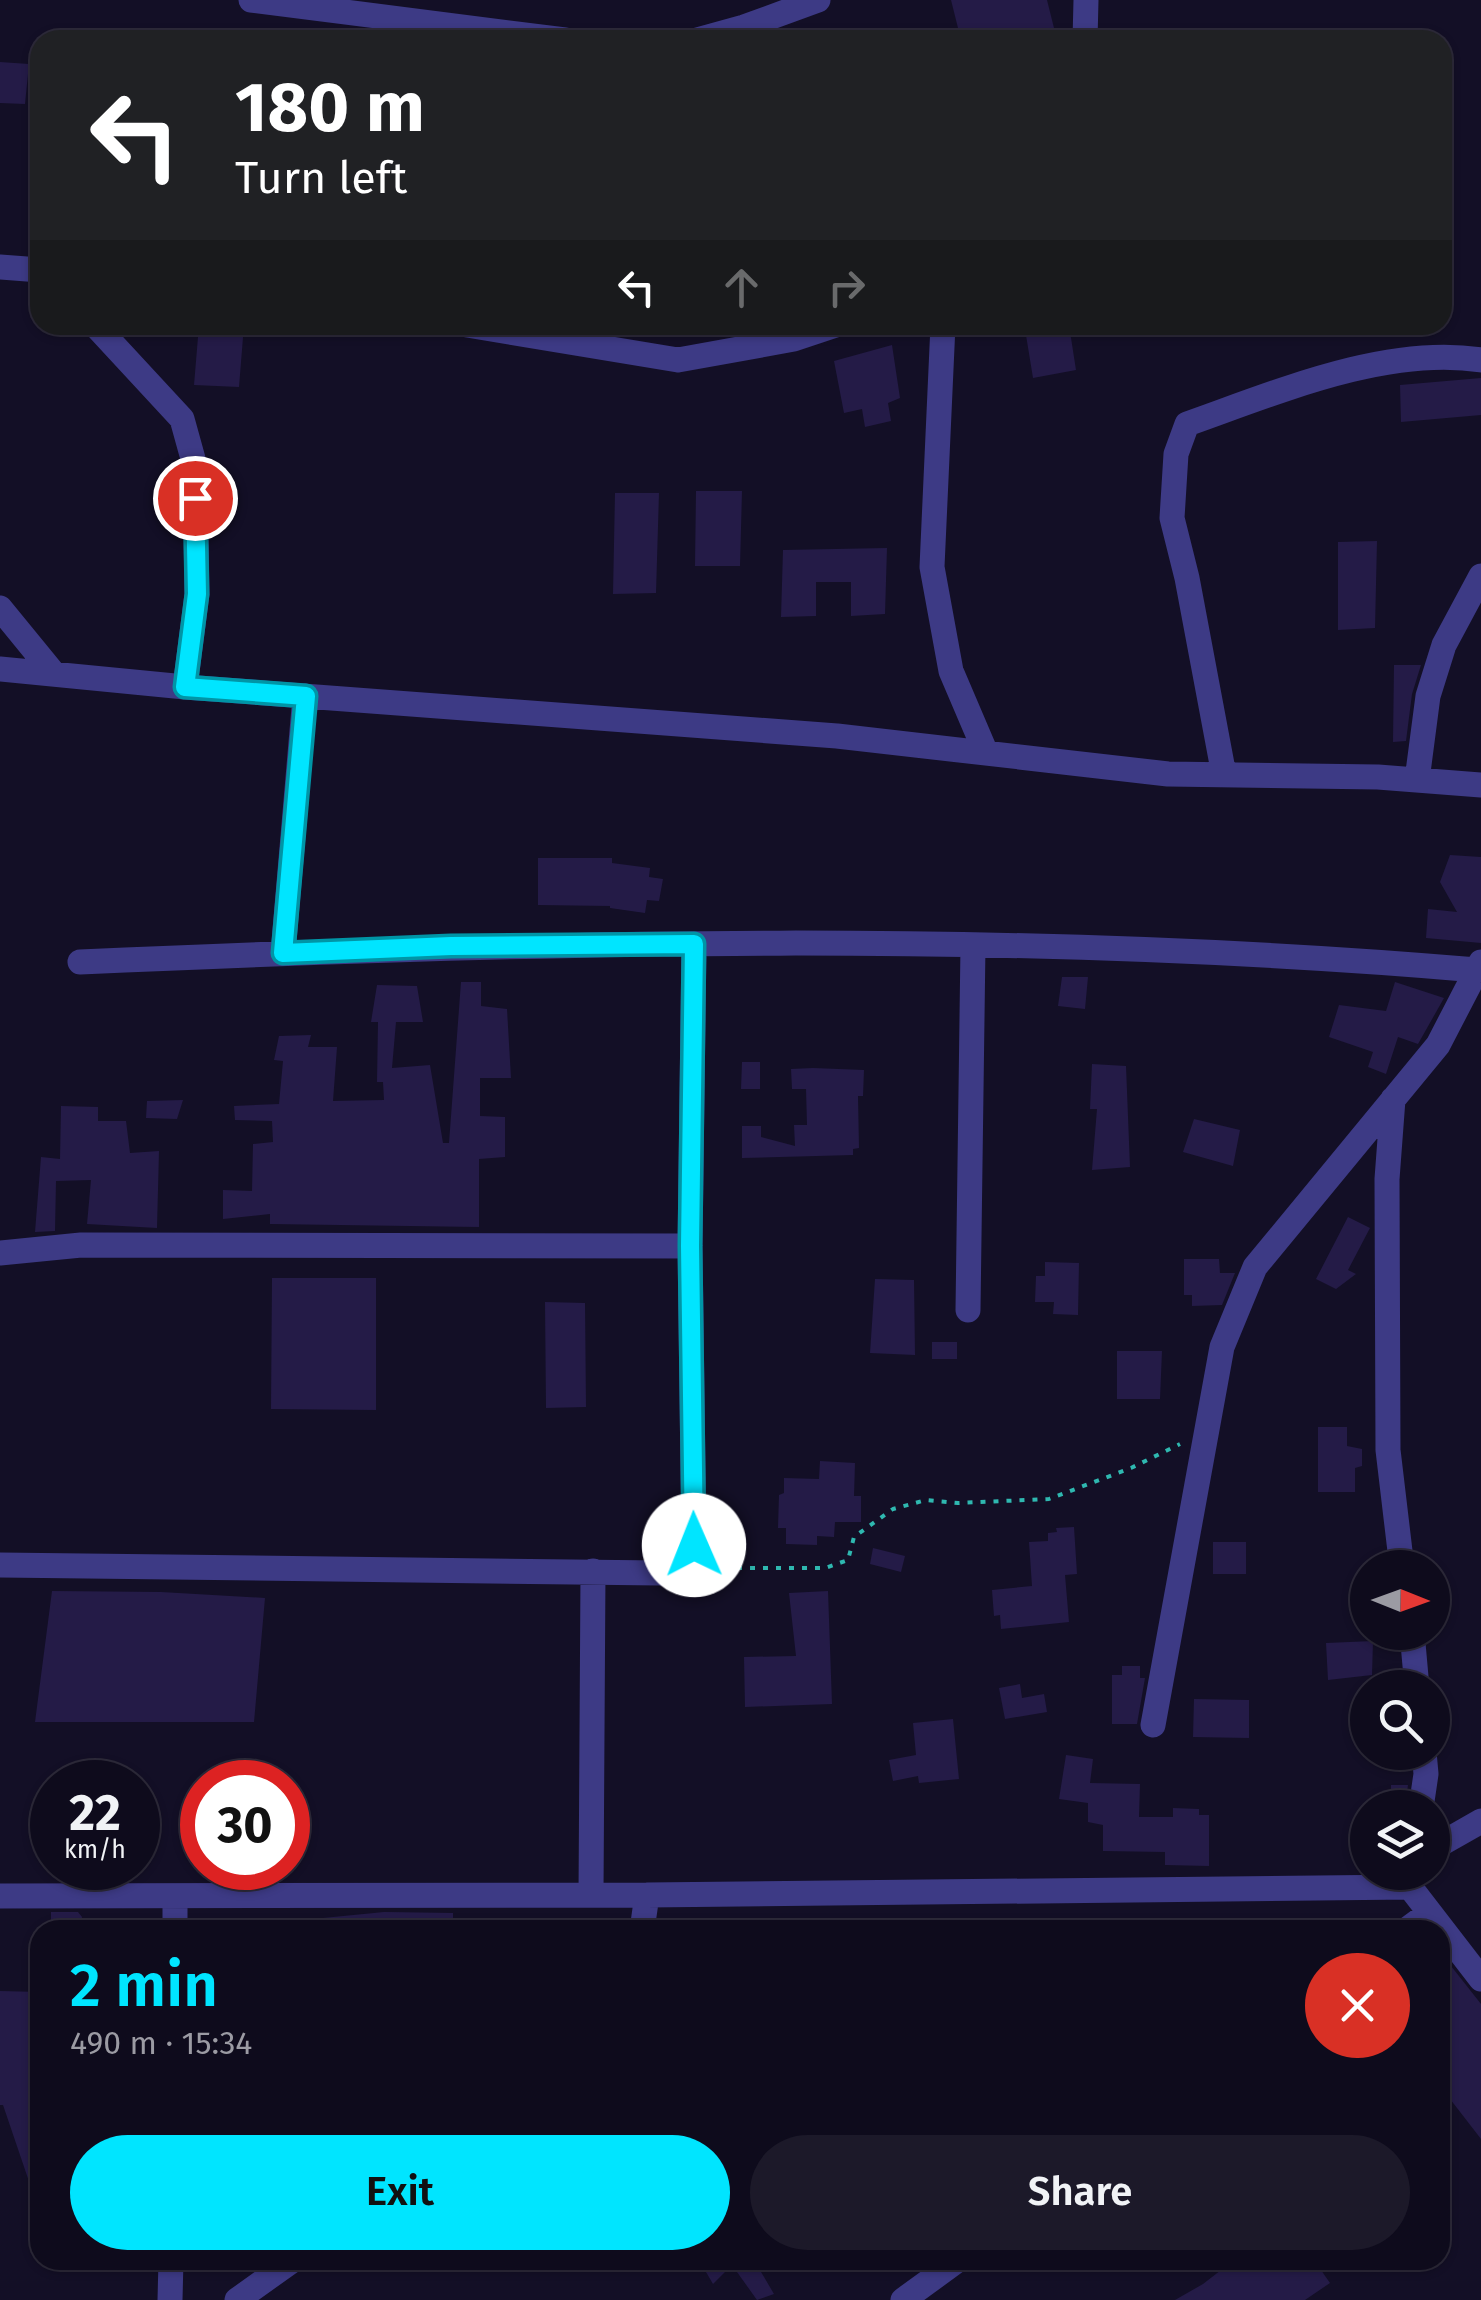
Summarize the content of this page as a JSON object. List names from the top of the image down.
{
  "north": "right",
  "page": {
    "turn": ["180 m", "Turn left"],
    "speed": "22 km/h",
    "limit": "30",
    "heading": ["2 min", "490 m · 15:34"],
    "buttons": ["Exit", "Share"]
  }
}
